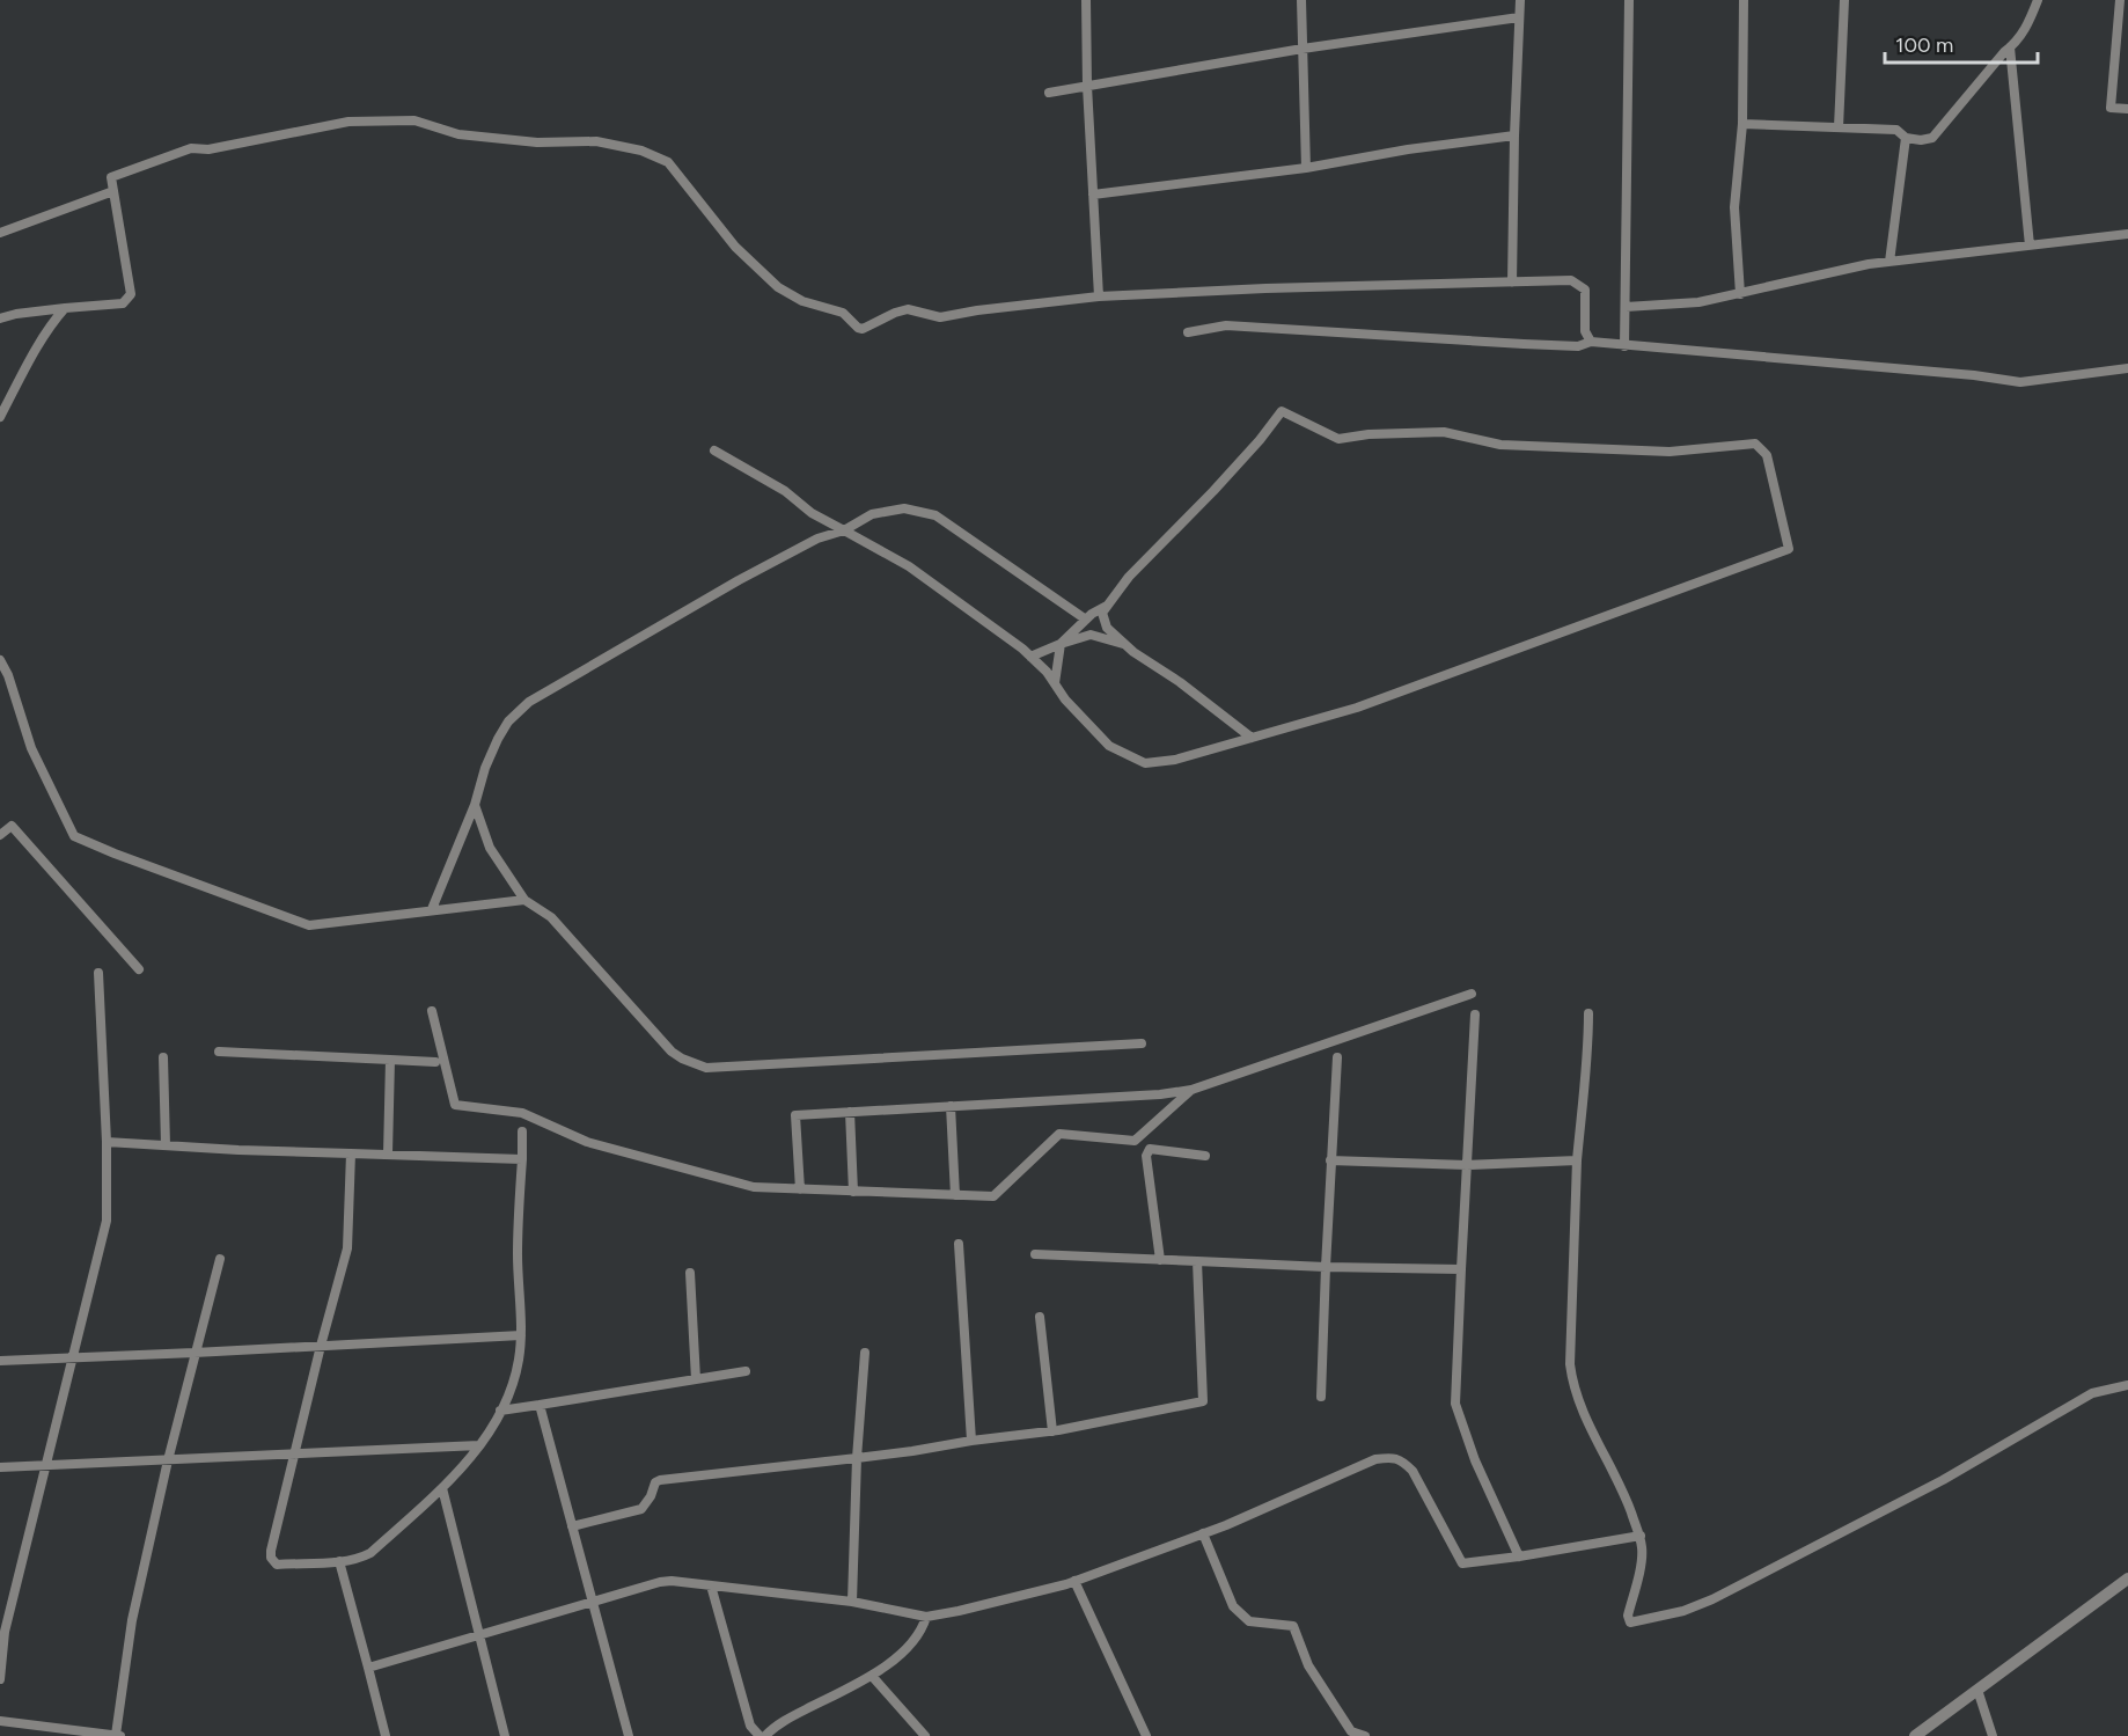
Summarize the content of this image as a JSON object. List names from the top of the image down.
{
  "scale_bar": "100 m"
}
